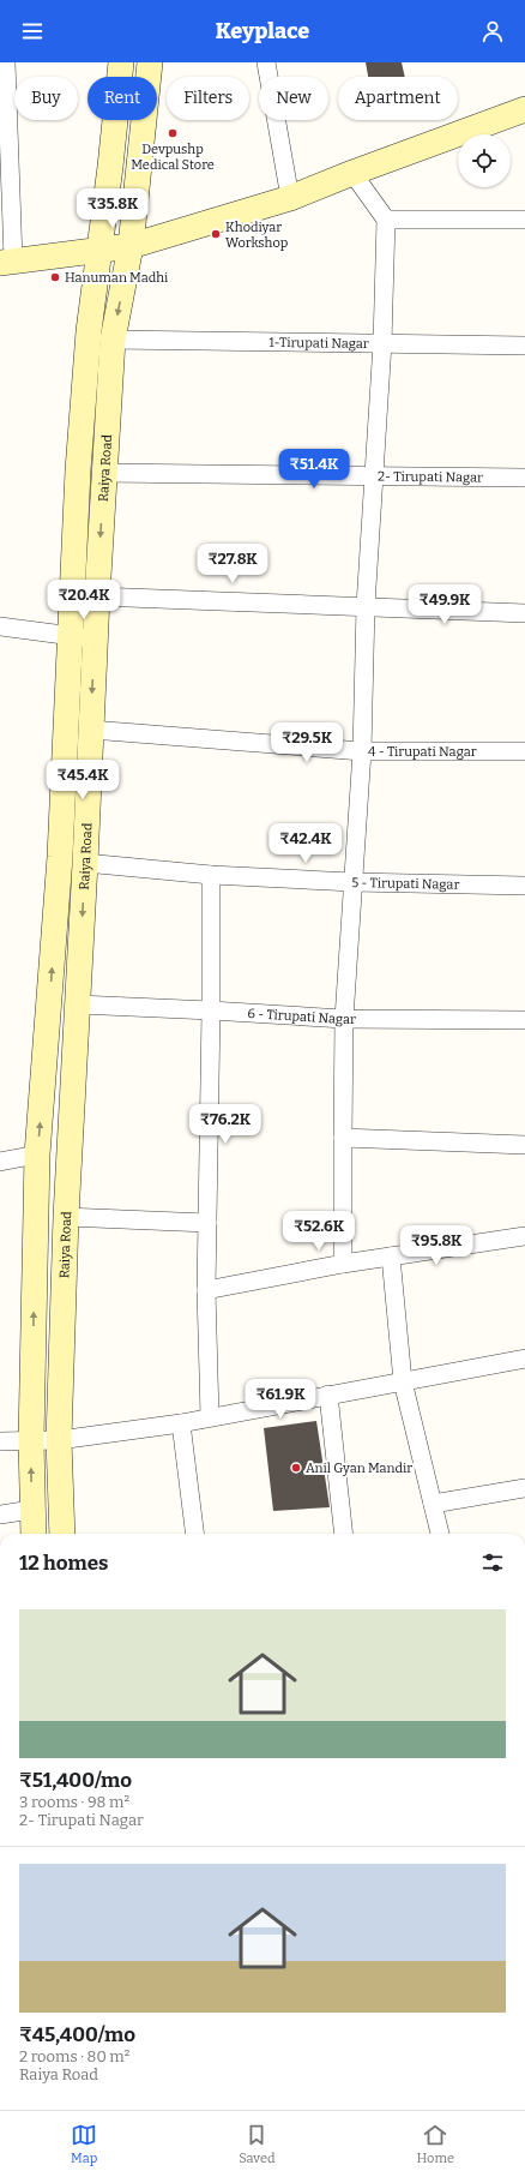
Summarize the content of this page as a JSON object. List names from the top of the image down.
{
  "streets": {
    "street": [
      "1-Tirupati Nagar",
      "Raiya Road",
      "2- Tirupati Nagar",
      "4 - Tirupati Nagar",
      "5 - Tirupati Nagar",
      "6 - Tirupati Nagar"
    ]
  },
  "crossings": [
    ["1-Tirupati Nagar", "Raiya Road"],
    ["Raiya Road", "2- Tirupati Nagar"],
    ["Raiya Road", "4 - Tirupati Nagar"],
    ["Raiya Road", "5 - Tirupati Nagar"],
    ["Raiya Road", "6 - Tirupati Nagar"]
  ],
  "places": [
    "Devpushp Medical Store",
    "Khodiyar Workshop",
    "Hanuman Madhi",
    "Anil Gyan Mandir"
  ],
  "page": {
    "header": "Keyplace",
    "chip": [
      "Buy",
      "Rent",
      "Filters",
      "New",
      "Apartment"
    ],
    "price": [
      "₹35.8K",
      "₹51.4K",
      "₹27.8K",
      "₹20.4K",
      "₹49.9K",
      "₹29.5K",
      "₹45.4K",
      "₹42.4K",
      "₹76.2K",
      "₹52.6K",
      "₹95.8K",
      "₹61.9K"
    ],
    "heading": "12 homes",
    "list": [
      {
        "name": "₹51,400/mo",
        "note": "3 rooms · 98 m² · 2- Tirupati Nagar"
      },
      {
        "name": "₹45,400/mo",
        "note": "2 rooms · 80 m² · Raiya Road"
      }
    ],
    "tabs": ["Map", "Saved", "Home"]
  }
}
